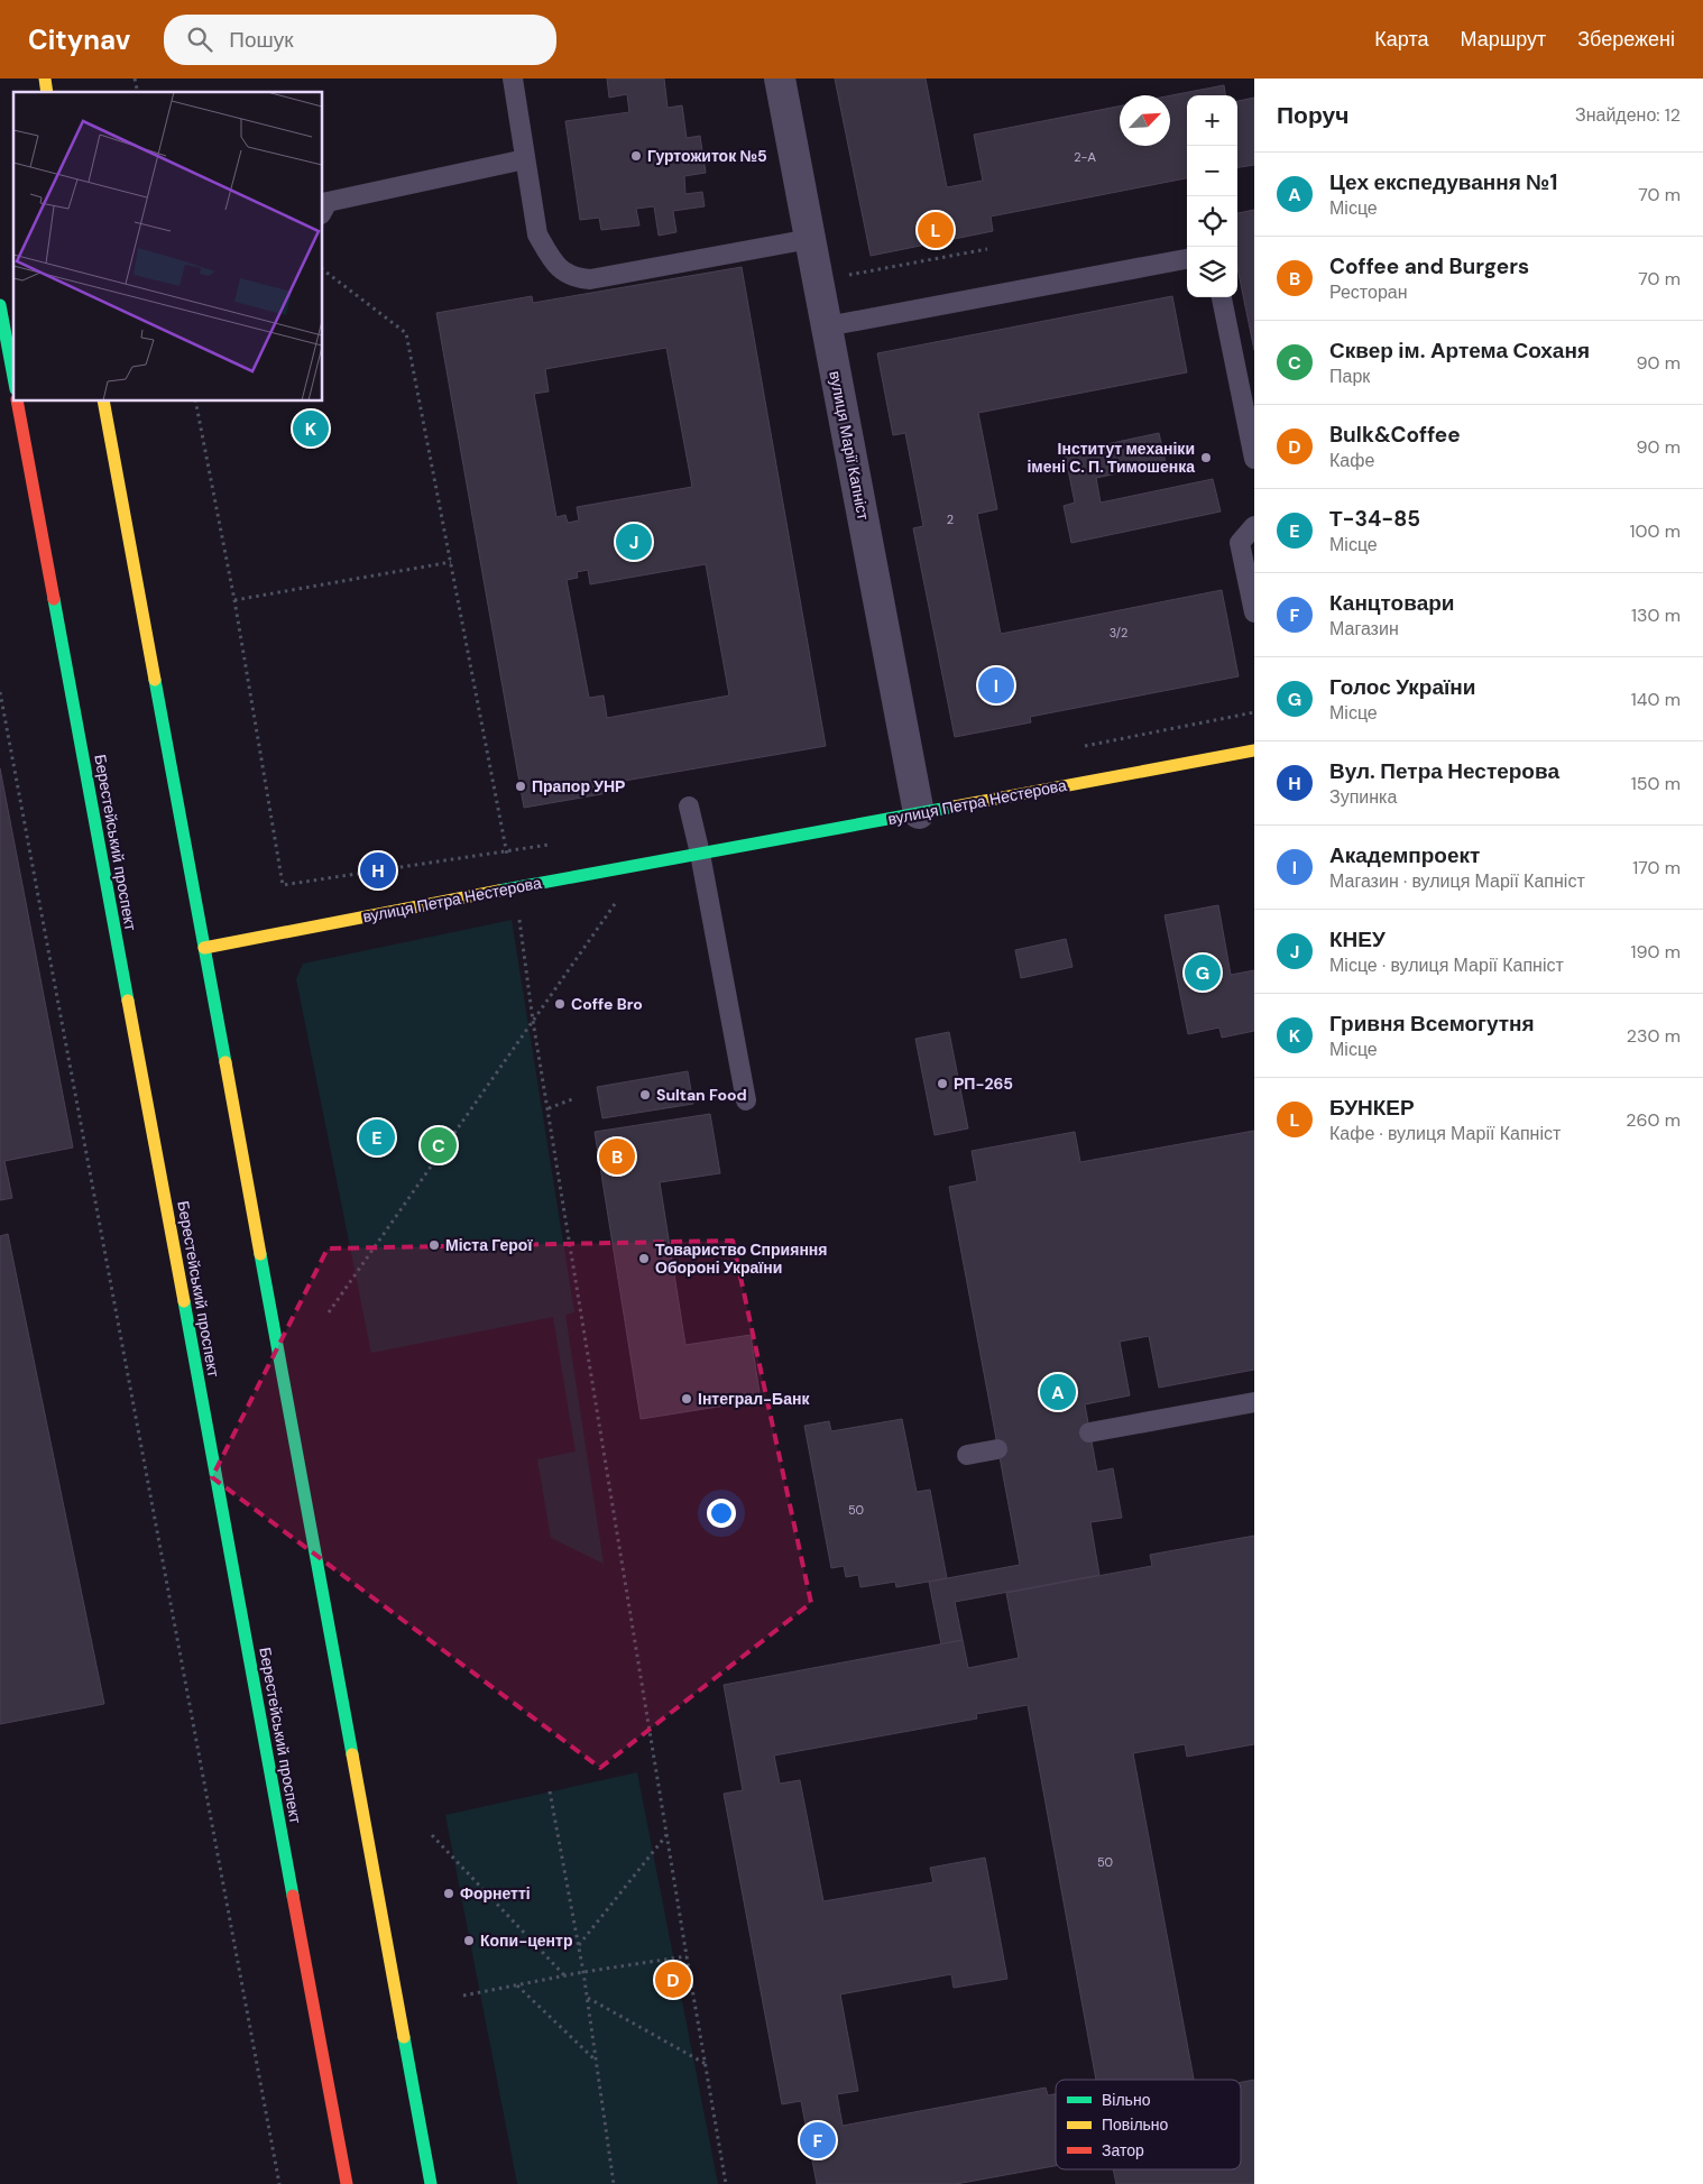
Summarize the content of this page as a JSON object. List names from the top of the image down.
{
  "streets": {
    "main road": ["вулиця Петра Нестерова", "Берестейський проспект"],
    "street": ["вулиця Марії Капніст"]
  },
  "crossings": [
    ["вулиця Марії Капніст", "вулиця Петра Нестерова"]
  ],
  "places": [
    "Гуртожиток №5",
    "Інститут механіки імені С. П. Тимошенка",
    "Прапор УНР",
    "Coffe Bro",
    "РП-265",
    "Sultan Food",
    "Міста Герої",
    "Товариство Сприяння Обороні України",
    "Інтеграл-Банк",
    "Форнетті",
    "Копи-центр"
  ],
  "house_numbers": [
    "2-А",
    "2",
    "3/2",
    "50",
    "50"
  ],
  "legend": ["Вільно", "Повільно", "Затор"],
  "north": "top right",
  "page": {
    "header": "Citynav",
    "search": "Пошук",
    "nav": ["Карта", "Маршрут", "Збережені"],
    "heading": ["Поруч", "Знайдено: 12"],
    "map_buttons": ["+", "−"],
    "list": [
      {
        "mark": "A",
        "name": "Цех експедування №1",
        "note": "Місце",
        "value": "70 m"
      },
      {
        "mark": "B",
        "name": "Coffee and Burgers",
        "note": "Ресторан",
        "value": "70 m"
      },
      {
        "mark": "C",
        "name": "Сквер ім. Артема Соханя",
        "note": "Парк",
        "value": "90 m"
      },
      {
        "mark": "D",
        "name": "Bulk&Coffee",
        "note": "Кафе",
        "value": "90 m"
      },
      {
        "mark": "E",
        "name": "Т-34-85",
        "note": "Місце",
        "value": "100 m"
      },
      {
        "mark": "F",
        "name": "Канцтовари",
        "note": "Магазин",
        "value": "130 m"
      },
      {
        "mark": "G",
        "name": "Голос України",
        "note": "Місце",
        "value": "140 m"
      },
      {
        "mark": "H",
        "name": "Вул. Петра Нестерова",
        "note": "Зупинка",
        "value": "150 m"
      },
      {
        "mark": "I",
        "name": "Академпроект",
        "note": "Магазин · вулиця Марії Капніст",
        "value": "170 m"
      },
      {
        "mark": "J",
        "name": "КНЕУ",
        "note": "Місце · вулиця Марії Капніст",
        "value": "190 m"
      },
      {
        "mark": "K",
        "name": "Гривня Всемогутня",
        "note": "Місце",
        "value": "230 m"
      },
      {
        "mark": "L",
        "name": "БУНКЕР",
        "note": "Кафе · вулиця Марії Капніст",
        "value": "260 m"
      }
    ],
    "pins": [
      "L",
      "K",
      "J",
      "I",
      "H",
      "G",
      "E",
      "C",
      "B",
      "A",
      "D",
      "F"
    ]
  }
}
